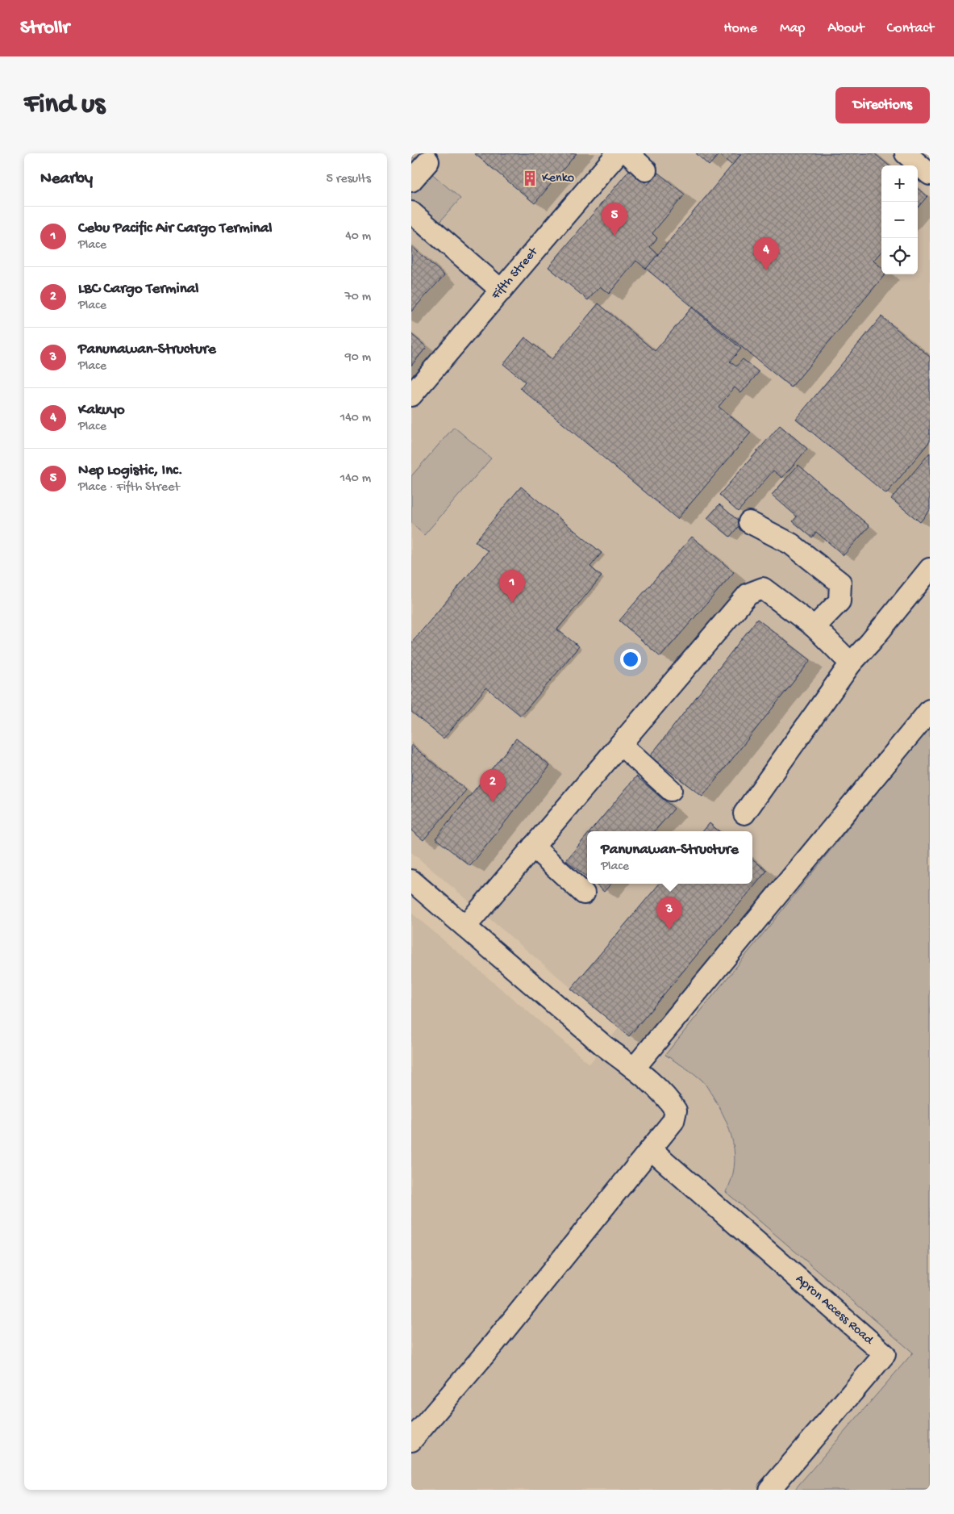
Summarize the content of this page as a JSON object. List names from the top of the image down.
{
  "streets": {
    "street": ["Fifth Street", "Apron Access Road"]
  },
  "places": {
    "building": ["Kenko"]
  },
  "page": {
    "header": "Strollr",
    "nav": [
      "Home",
      "Map",
      "About",
      "Contact"
    ],
    "buttons": "Directions",
    "title": "Find us",
    "heading": ["Nearby", "5 results"],
    "map_buttons": ["+", "−"],
    "pins": [
      "5",
      "4",
      "1",
      "2",
      "3"
    ],
    "list": [
      {
        "mark": "1",
        "name": "Cebu Pacific Air Cargo Terminal",
        "note": "Place",
        "value": "40 m"
      },
      {
        "mark": "2",
        "name": "LBC Cargo Terminal",
        "note": "Place",
        "value": "70 m"
      },
      {
        "mark": "3",
        "name": "Panunawan-Structure",
        "note": "Place",
        "value": "90 m"
      },
      {
        "mark": "4",
        "name": "Kakuyo",
        "note": "Place",
        "value": "140 m"
      },
      {
        "mark": "5",
        "name": "Nep Logistic, Inc.",
        "note": "Place · Fifth Street",
        "value": "140 m"
      }
    ],
    "popup": ["Panunawan-Structure", "Place"]
  }
}
